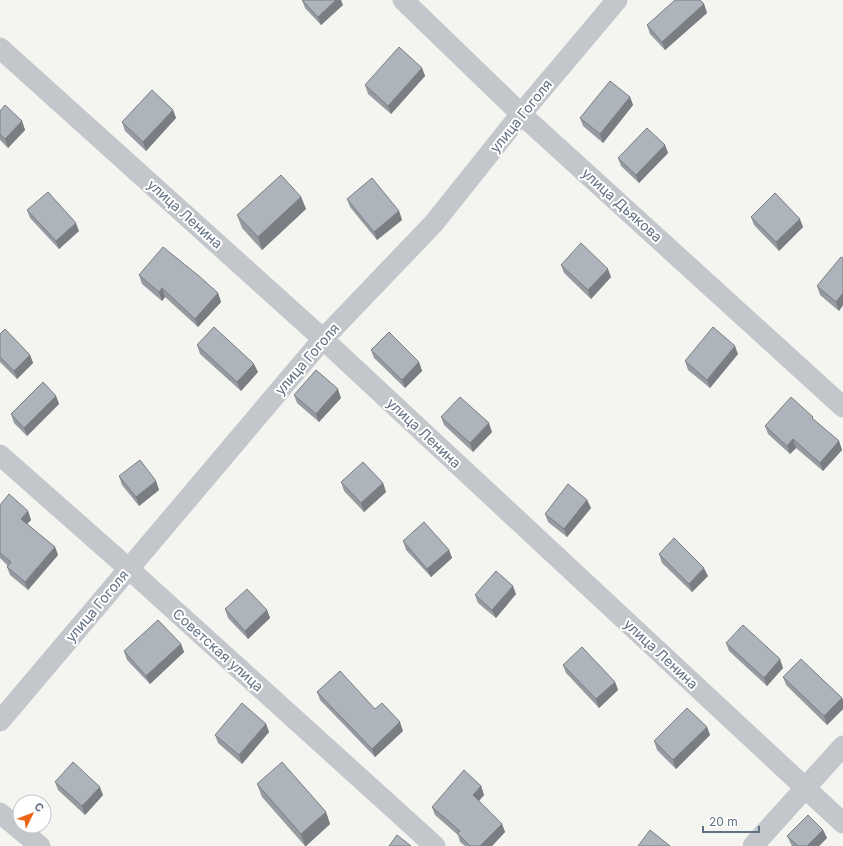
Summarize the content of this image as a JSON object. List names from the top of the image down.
{
  "streets": {
    "street": [
      "улица Гоголя",
      "улица Дьякова",
      "улица Ленина",
      "Советская улица"
    ]
  },
  "crossings": [
    ["улица Гоголя", "улица Дьякова"],
    ["улица Гоголя", "улица Ленина"],
    ["улица Гоголя", "Советская улица"]
  ],
  "scale_bar": "20 m",
  "north": "top right"
}
